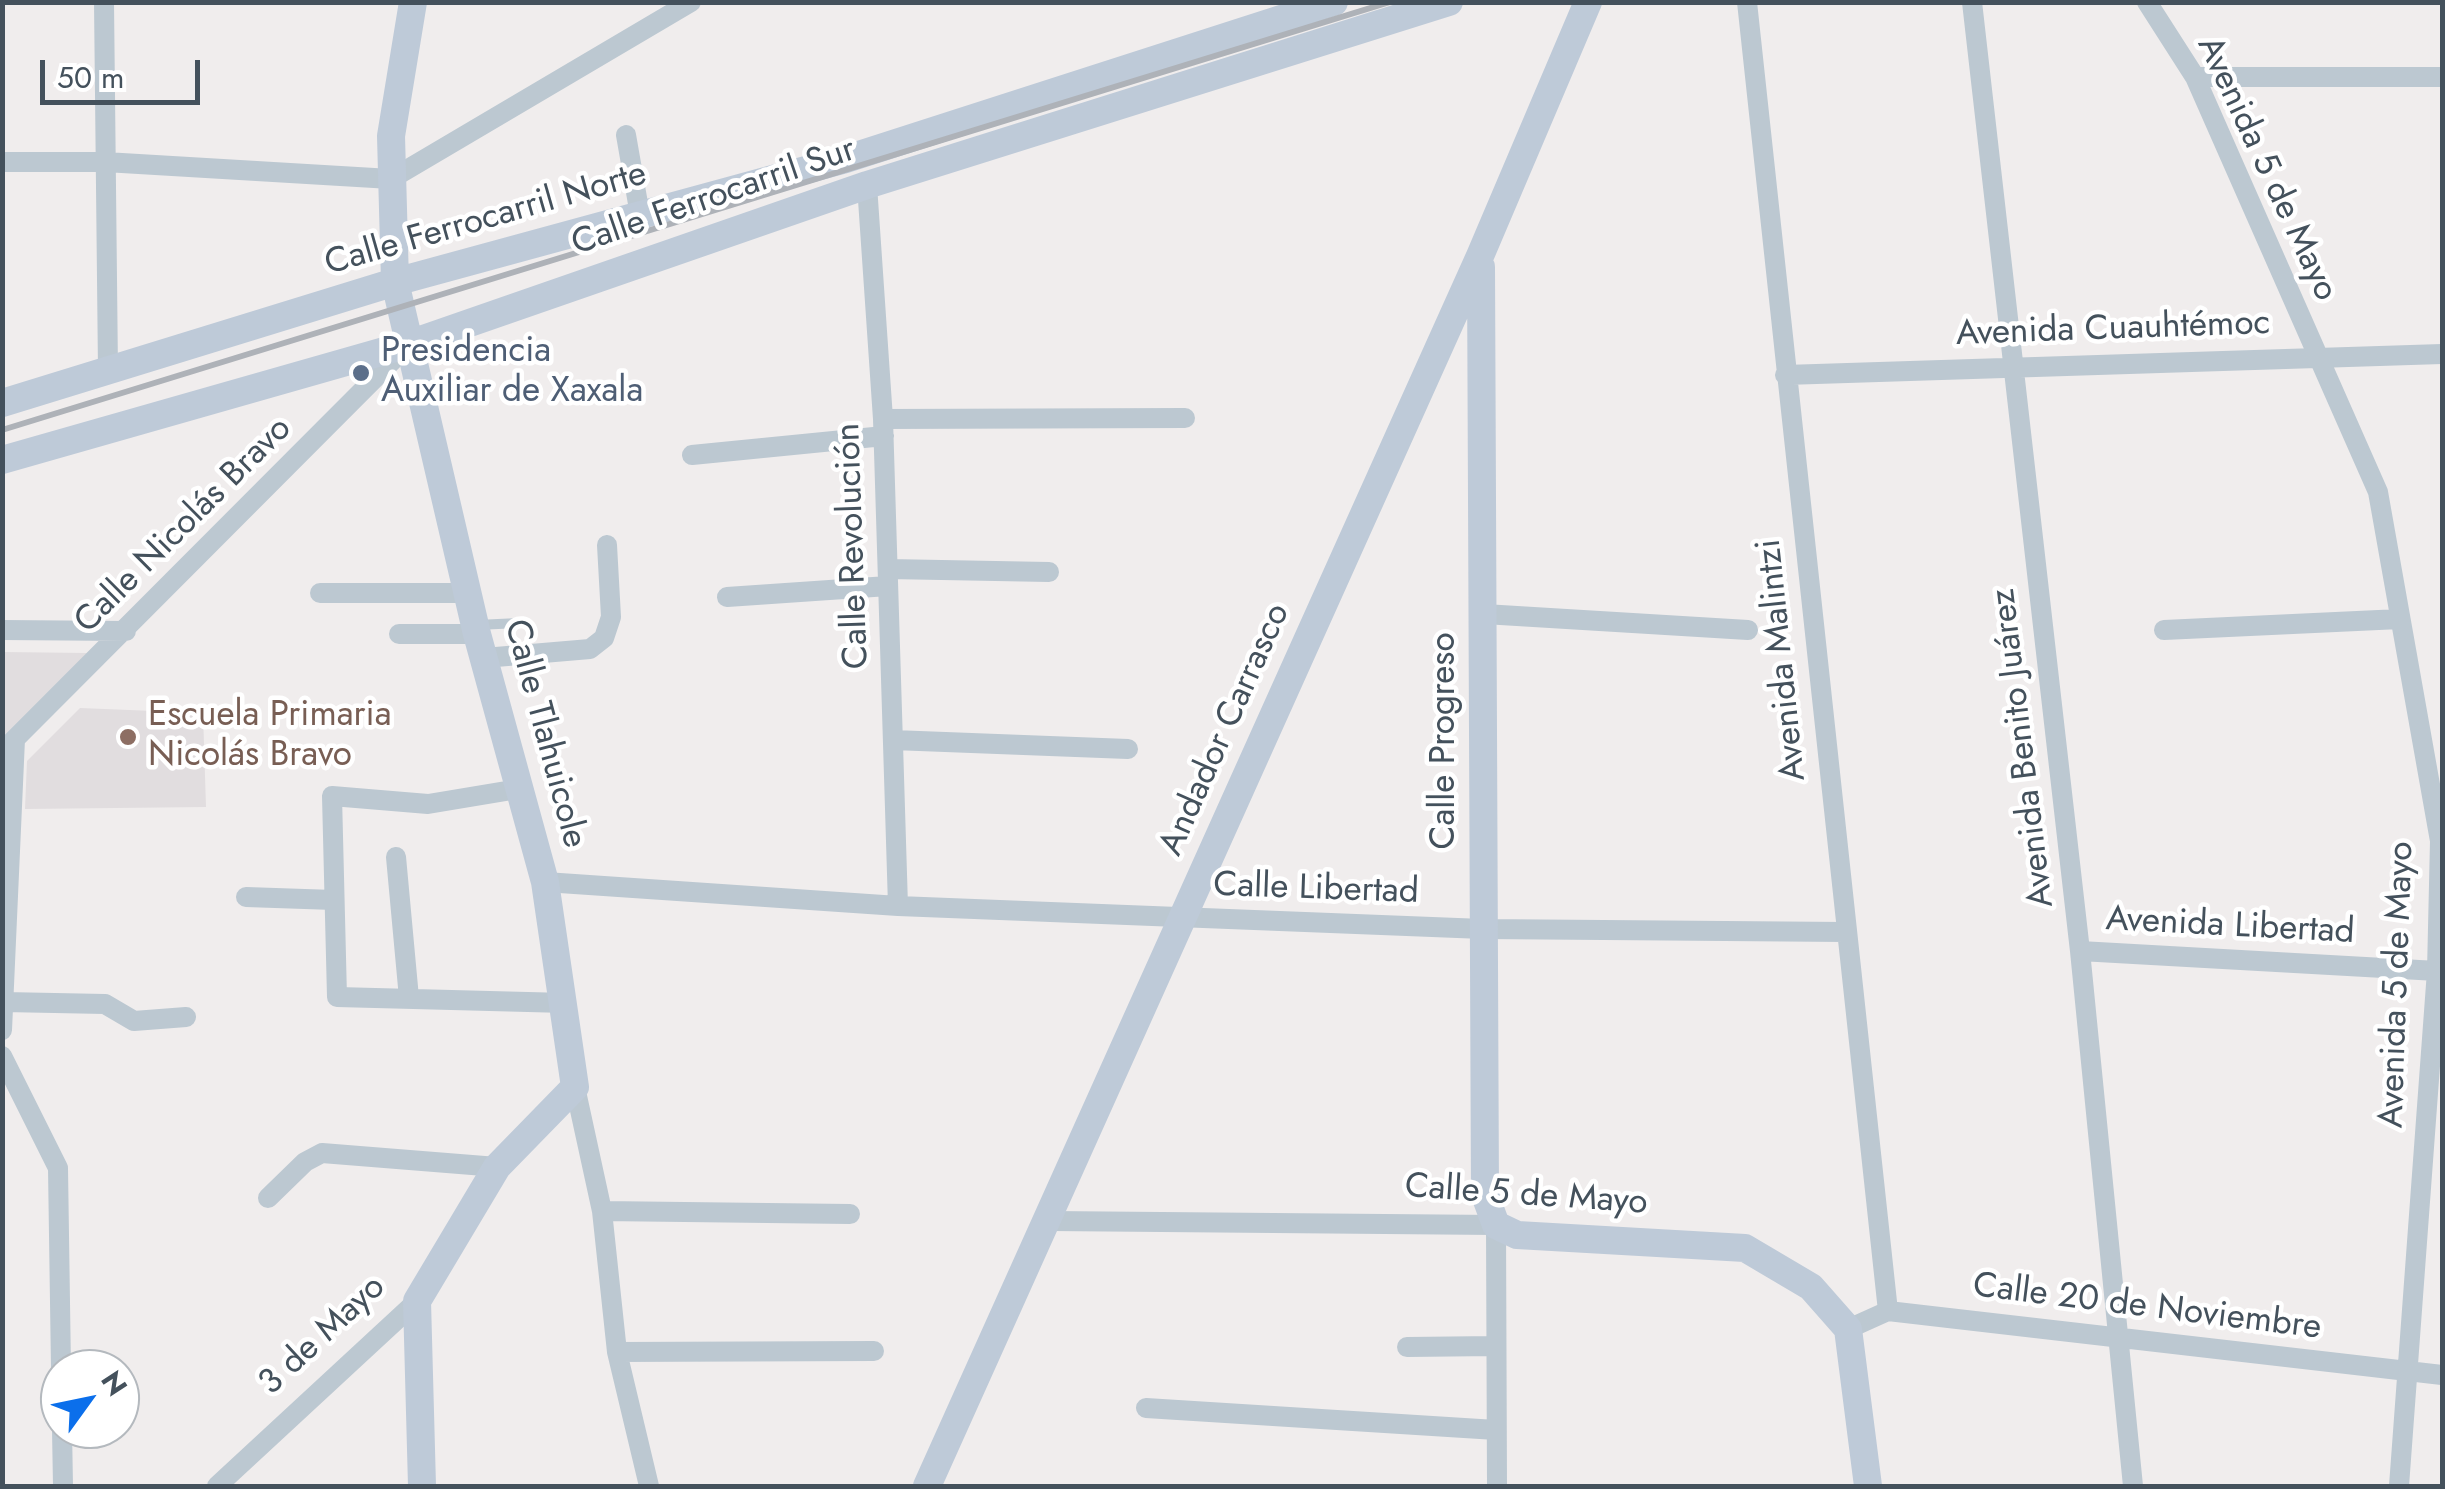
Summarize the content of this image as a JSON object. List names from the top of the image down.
{
  "streets": {
    "main road": [
      "Calle Ferrocarril Sur",
      "Calle Ferrocarril Norte",
      "Andador Carrasco",
      "Calle Tlahuicole",
      "Calle Progreso",
      "Calle 5 de Mayo",
      "3 de Mayo"
    ],
    "street": [
      "Avenida 5 de Mayo",
      "Avenida Cuauhtémoc",
      "Calle Nicolás Bravo",
      "Calle Revolución",
      "Avenida Malintzi",
      "Avenida Benito Juárez",
      "Calle Libertad",
      "Avenida Libertad",
      "Calle 20 de Noviembre"
    ]
  },
  "crossings": [
    ["Avenida 5 de Mayo", "Avenida Cuauhtémoc"],
    ["Avenida 5 de Mayo", "Avenida Libertad"],
    ["Avenida 5 de Mayo", "Calle 20 de Noviembre"],
    ["Calle Ferrocarril Sur", "Calle Nicolás Bravo"],
    ["Calle Ferrocarril Sur", "Calle Revolución"],
    ["Calle Ferrocarril Sur", "Calle Tlahuicole"],
    ["Calle Ferrocarril Norte", "Calle Tlahuicole"],
    ["Avenida Cuauhtémoc", "Avenida Malintzi"],
    ["Avenida Cuauhtémoc", "Avenida Benito Juárez"],
    ["Calle Nicolás Bravo", "Calle Tlahuicole"],
    ["Calle Revolución", "Calle Libertad"],
    ["Avenida Malintzi", "Calle Libertad"],
    ["Avenida Malintzi", "Calle 20 de Noviembre"],
    ["Andador Carrasco", "Calle Progreso"],
    ["Andador Carrasco", "Calle Libertad"],
    ["Andador Carrasco", "Calle 5 de Mayo"],
    ["Calle Tlahuicole", "Calle Libertad"],
    ["Calle Tlahuicole", "3 de Mayo"],
    ["Calle Progreso", "Calle Libertad"],
    ["Calle Progreso", "Calle 5 de Mayo"],
    ["Avenida Benito Juárez", "Avenida Libertad"],
    ["Avenida Benito Juárez", "Calle 20 de Noviembre"]
  ],
  "places": ["Presidencia Auxiliar de Xaxala", "Escuela Primaria Nicolás Bravo"],
  "scale_bar": "50 m",
  "north": "top right"
}
